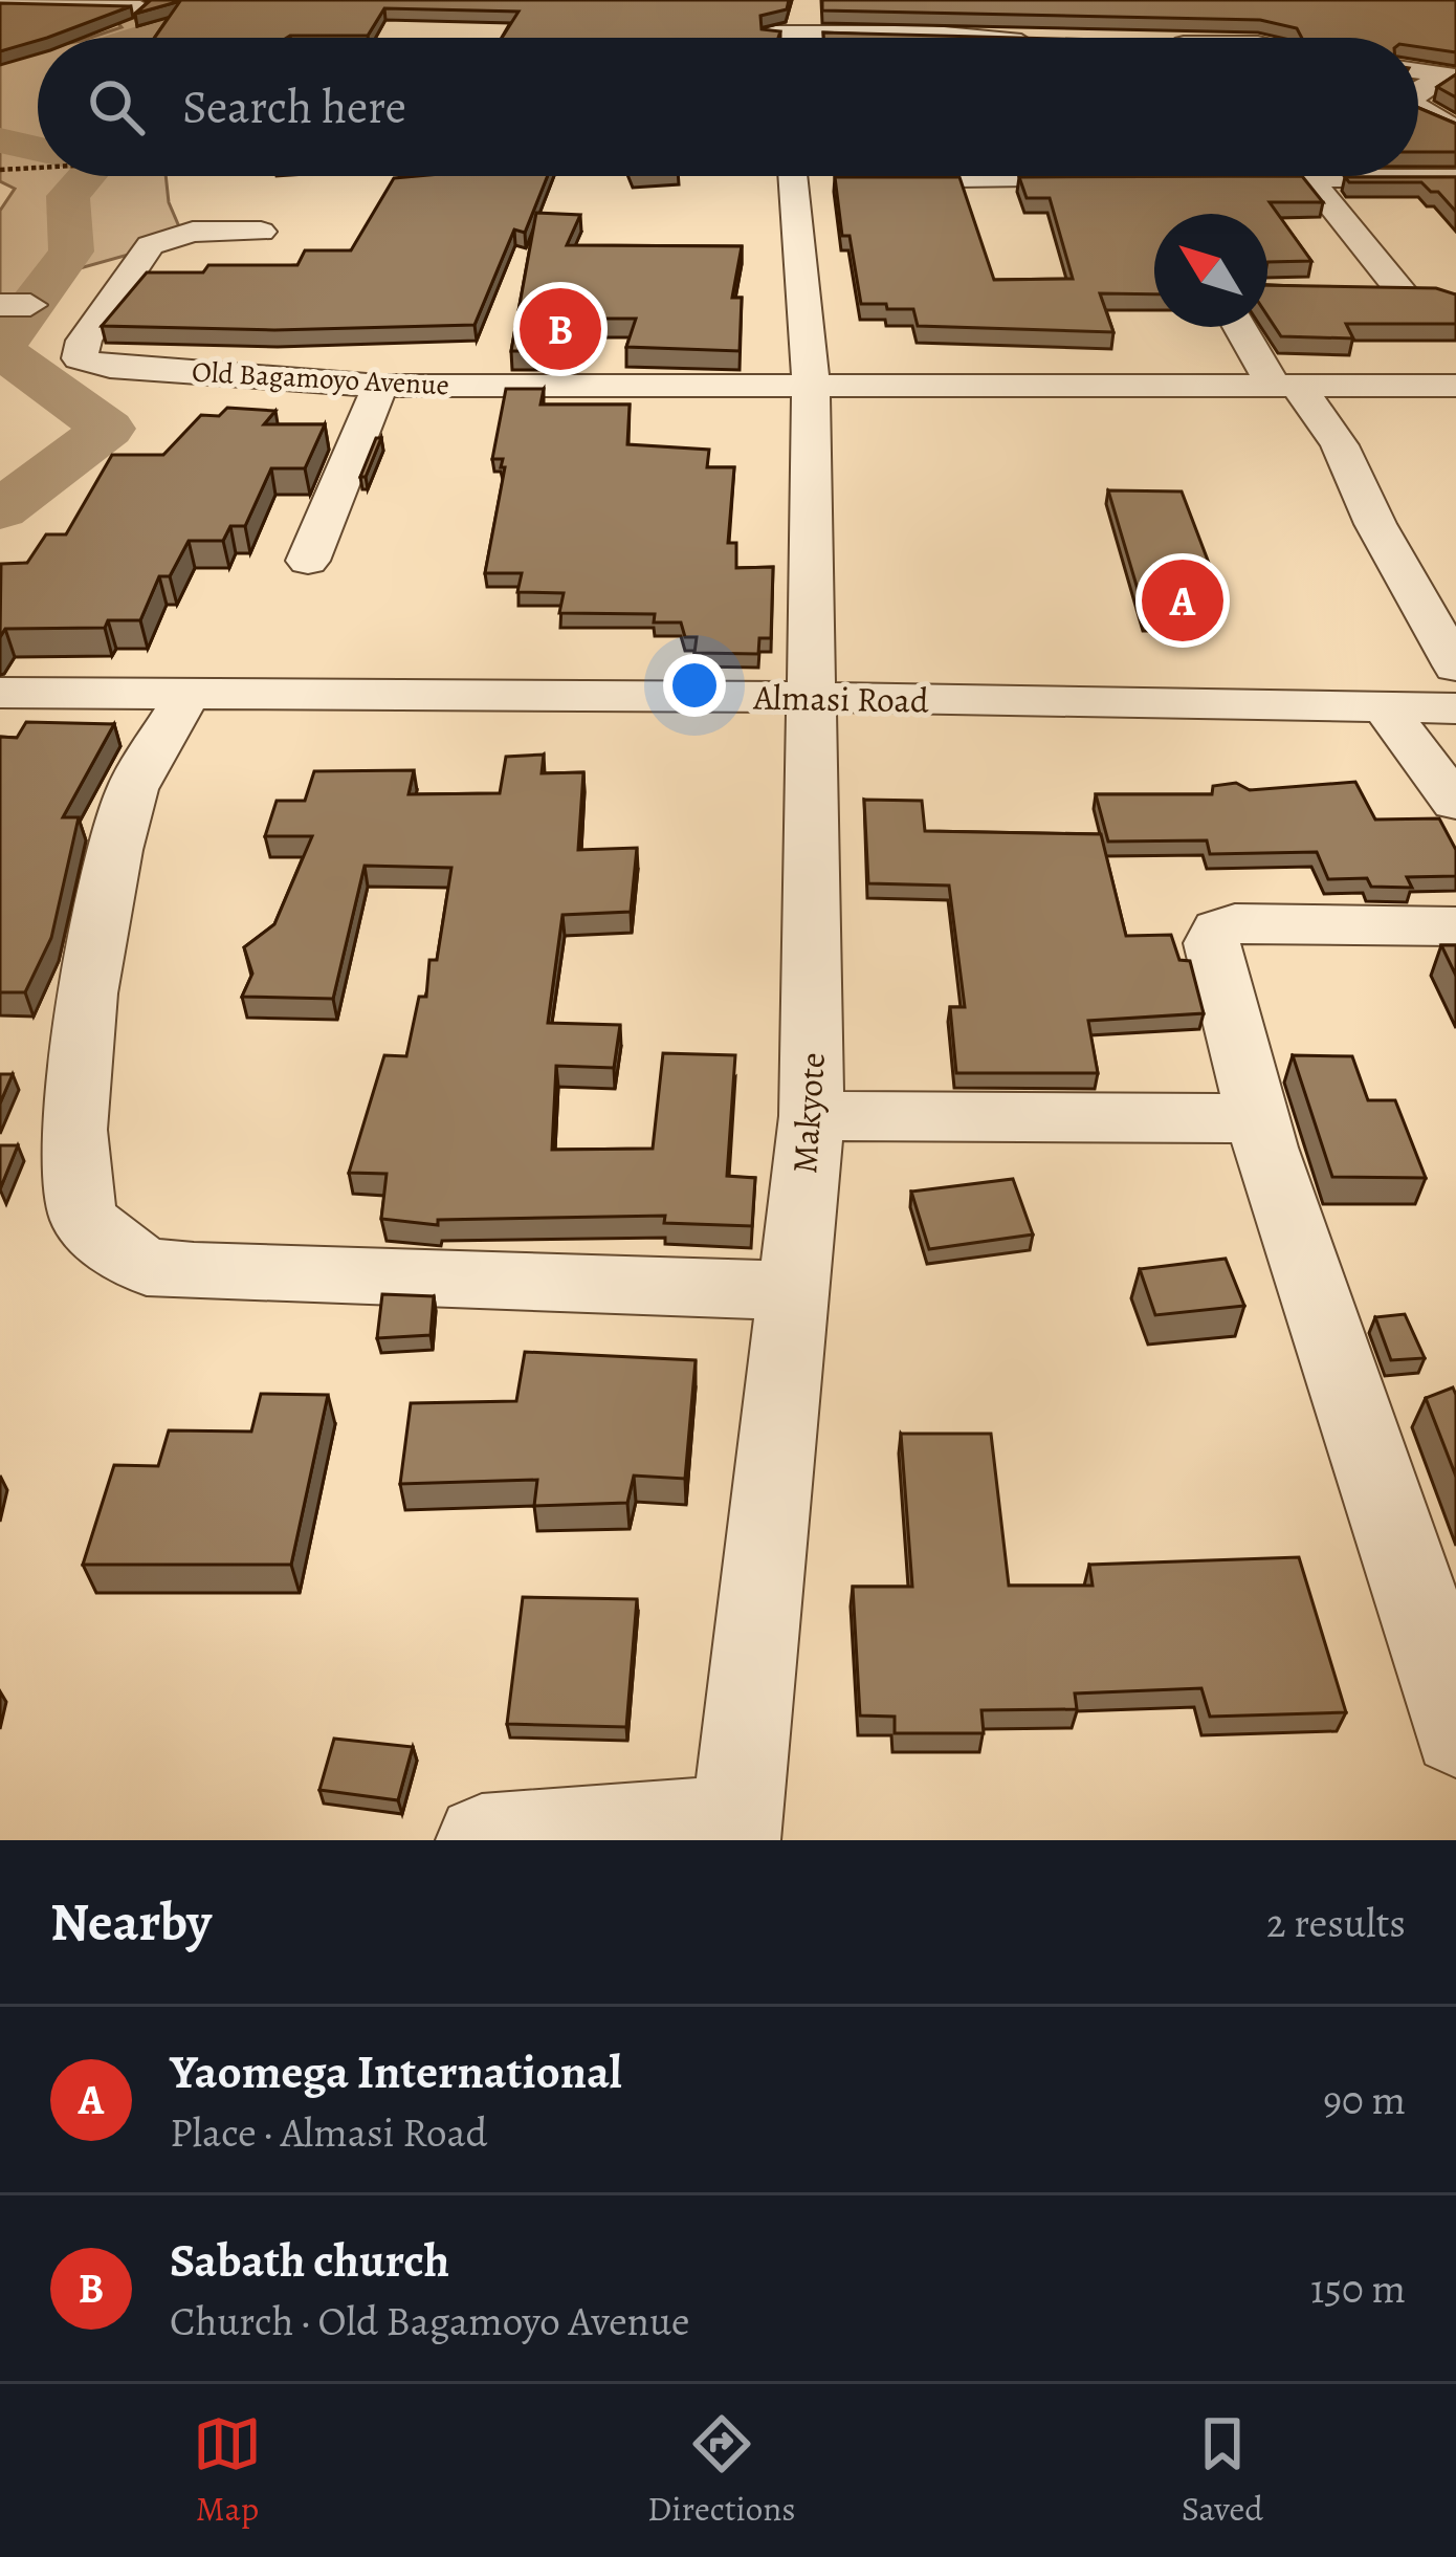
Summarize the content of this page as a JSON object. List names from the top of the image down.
{
  "streets": {
    "street": ["Old Bagamoyo Avenue", "Almasi Road", "Makyote"]
  },
  "crossings": [
    ["Old Bagamoyo Avenue", "Makyote"],
    ["Almasi Road", "Makyote"]
  ],
  "north": "top left",
  "page": {
    "search": "Search here",
    "pins": ["B", "A"],
    "heading": ["Nearby", "2 results"],
    "list": [
      {
        "mark": "A",
        "name": "Yaomega International",
        "note": "Place · Almasi Road",
        "value": "90 m"
      },
      {
        "mark": "B",
        "name": "Sabath church",
        "note": "Church · Old Bagamoyo Avenue",
        "value": "150 m"
      }
    ],
    "nav": ["Map", "Directions", "Saved"]
  }
}
